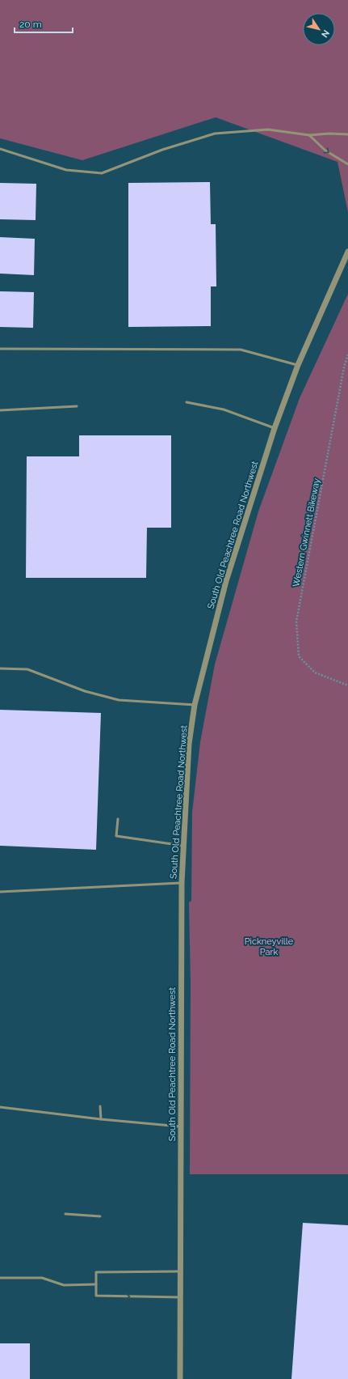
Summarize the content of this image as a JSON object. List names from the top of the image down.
{
  "streets": {
    "street": ["South Old Peachtree Road Northwest"],
    "path": ["Western Gwinnett Bikeway"]
  },
  "parks": ["Pickneyville Park"],
  "scale_bar": "20 m",
  "north": "bottom right"
}
